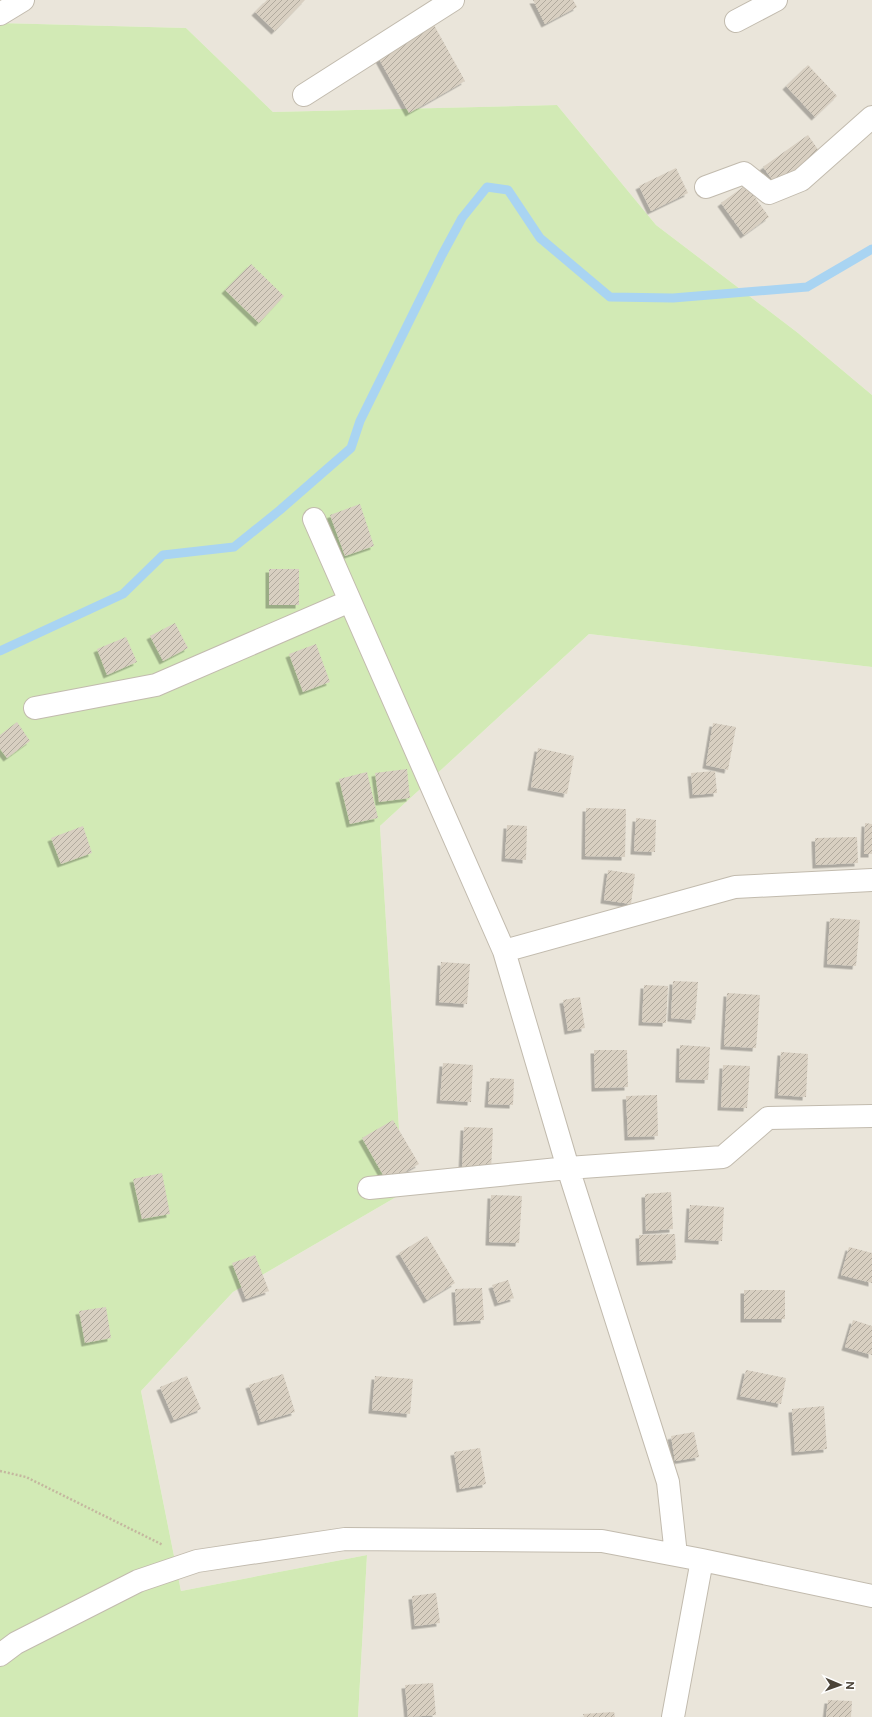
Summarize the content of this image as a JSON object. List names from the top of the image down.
{
  "north": "right"
}
